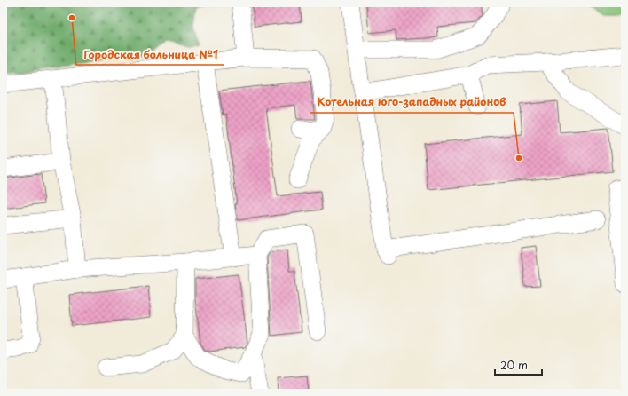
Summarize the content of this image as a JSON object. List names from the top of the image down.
{
  "places": ["Городская больница №1", "Котельная юго-западных районов"],
  "scale_bar": "20 m"
}
